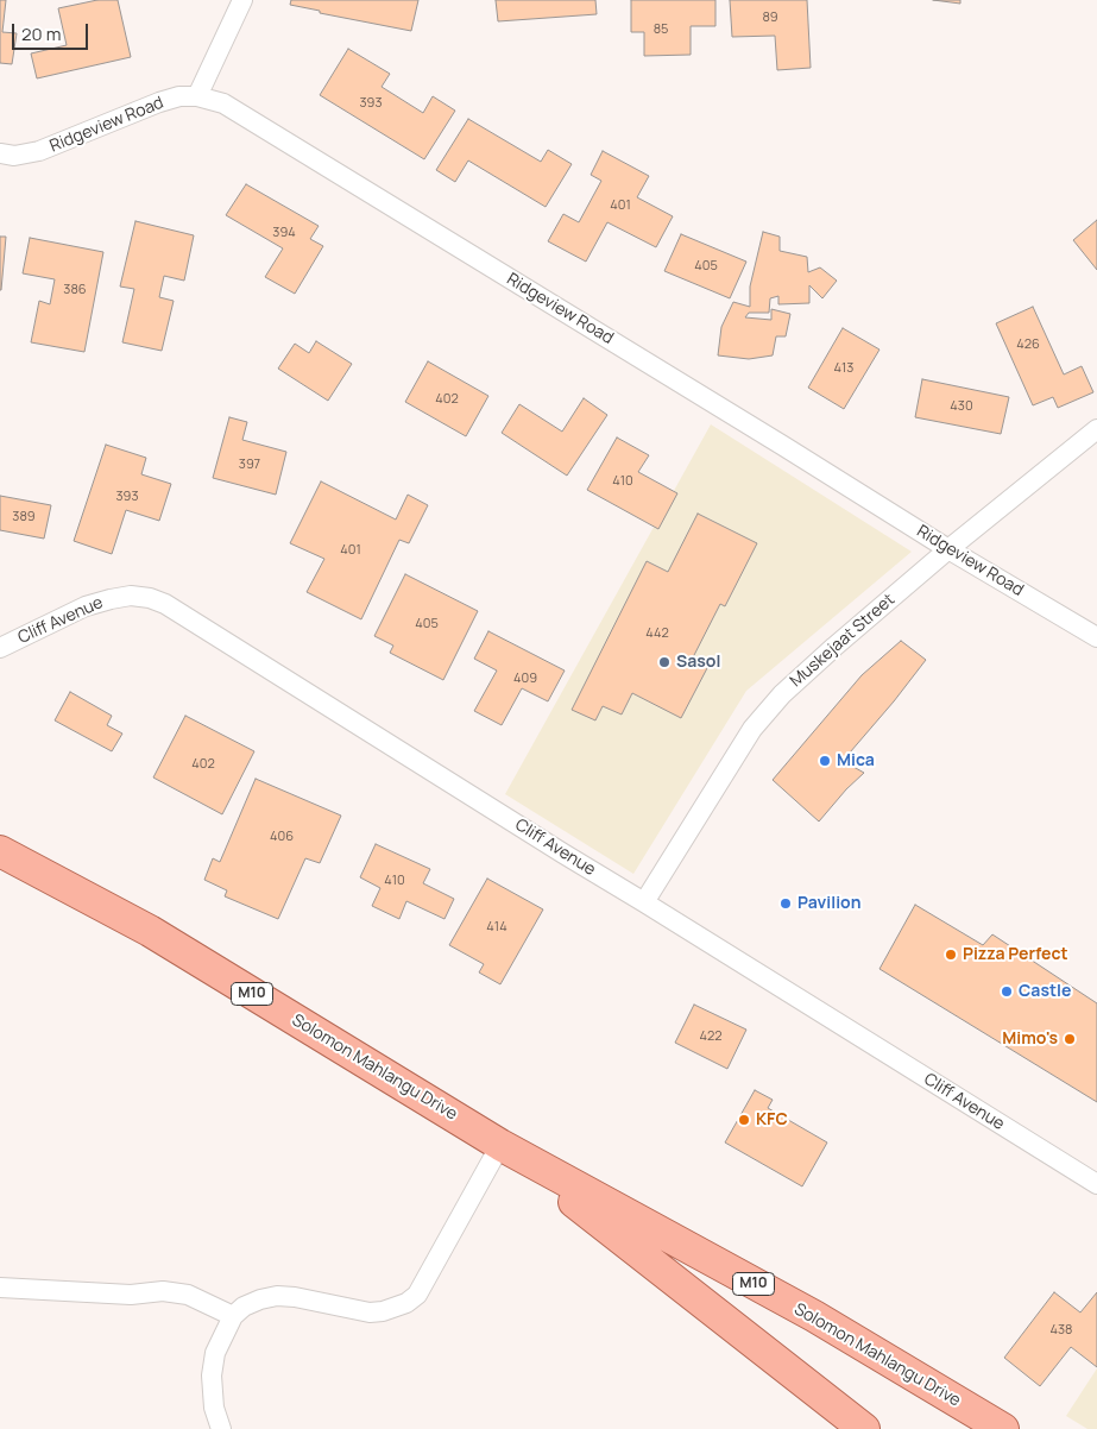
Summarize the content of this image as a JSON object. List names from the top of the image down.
{
  "streets": {
    "main road": ["M10", "Solomon Mahlangu Drive"],
    "street": ["Ridgeview Road", "Cliff Avenue", "Muskejaat Street"]
  },
  "crossings": [
    ["Ridgeview Road", "Muskejaat Street"],
    ["Cliff Avenue", "Muskejaat Street"]
  ],
  "places": [
    "Sasol",
    "Mica",
    "Pavilion",
    "Pizza Perfect",
    "Castle",
    "Mimo's",
    "KFC"
  ],
  "house_numbers": [
    "89",
    "85",
    "393",
    "401",
    "394",
    "405",
    "386",
    "426",
    "413",
    "402",
    "430",
    "397",
    "410",
    "393",
    "389",
    "401",
    "405",
    "442",
    "409",
    "402",
    "406",
    "410",
    "414",
    "422",
    "438"
  ],
  "scale_bar": "20 m"
}
